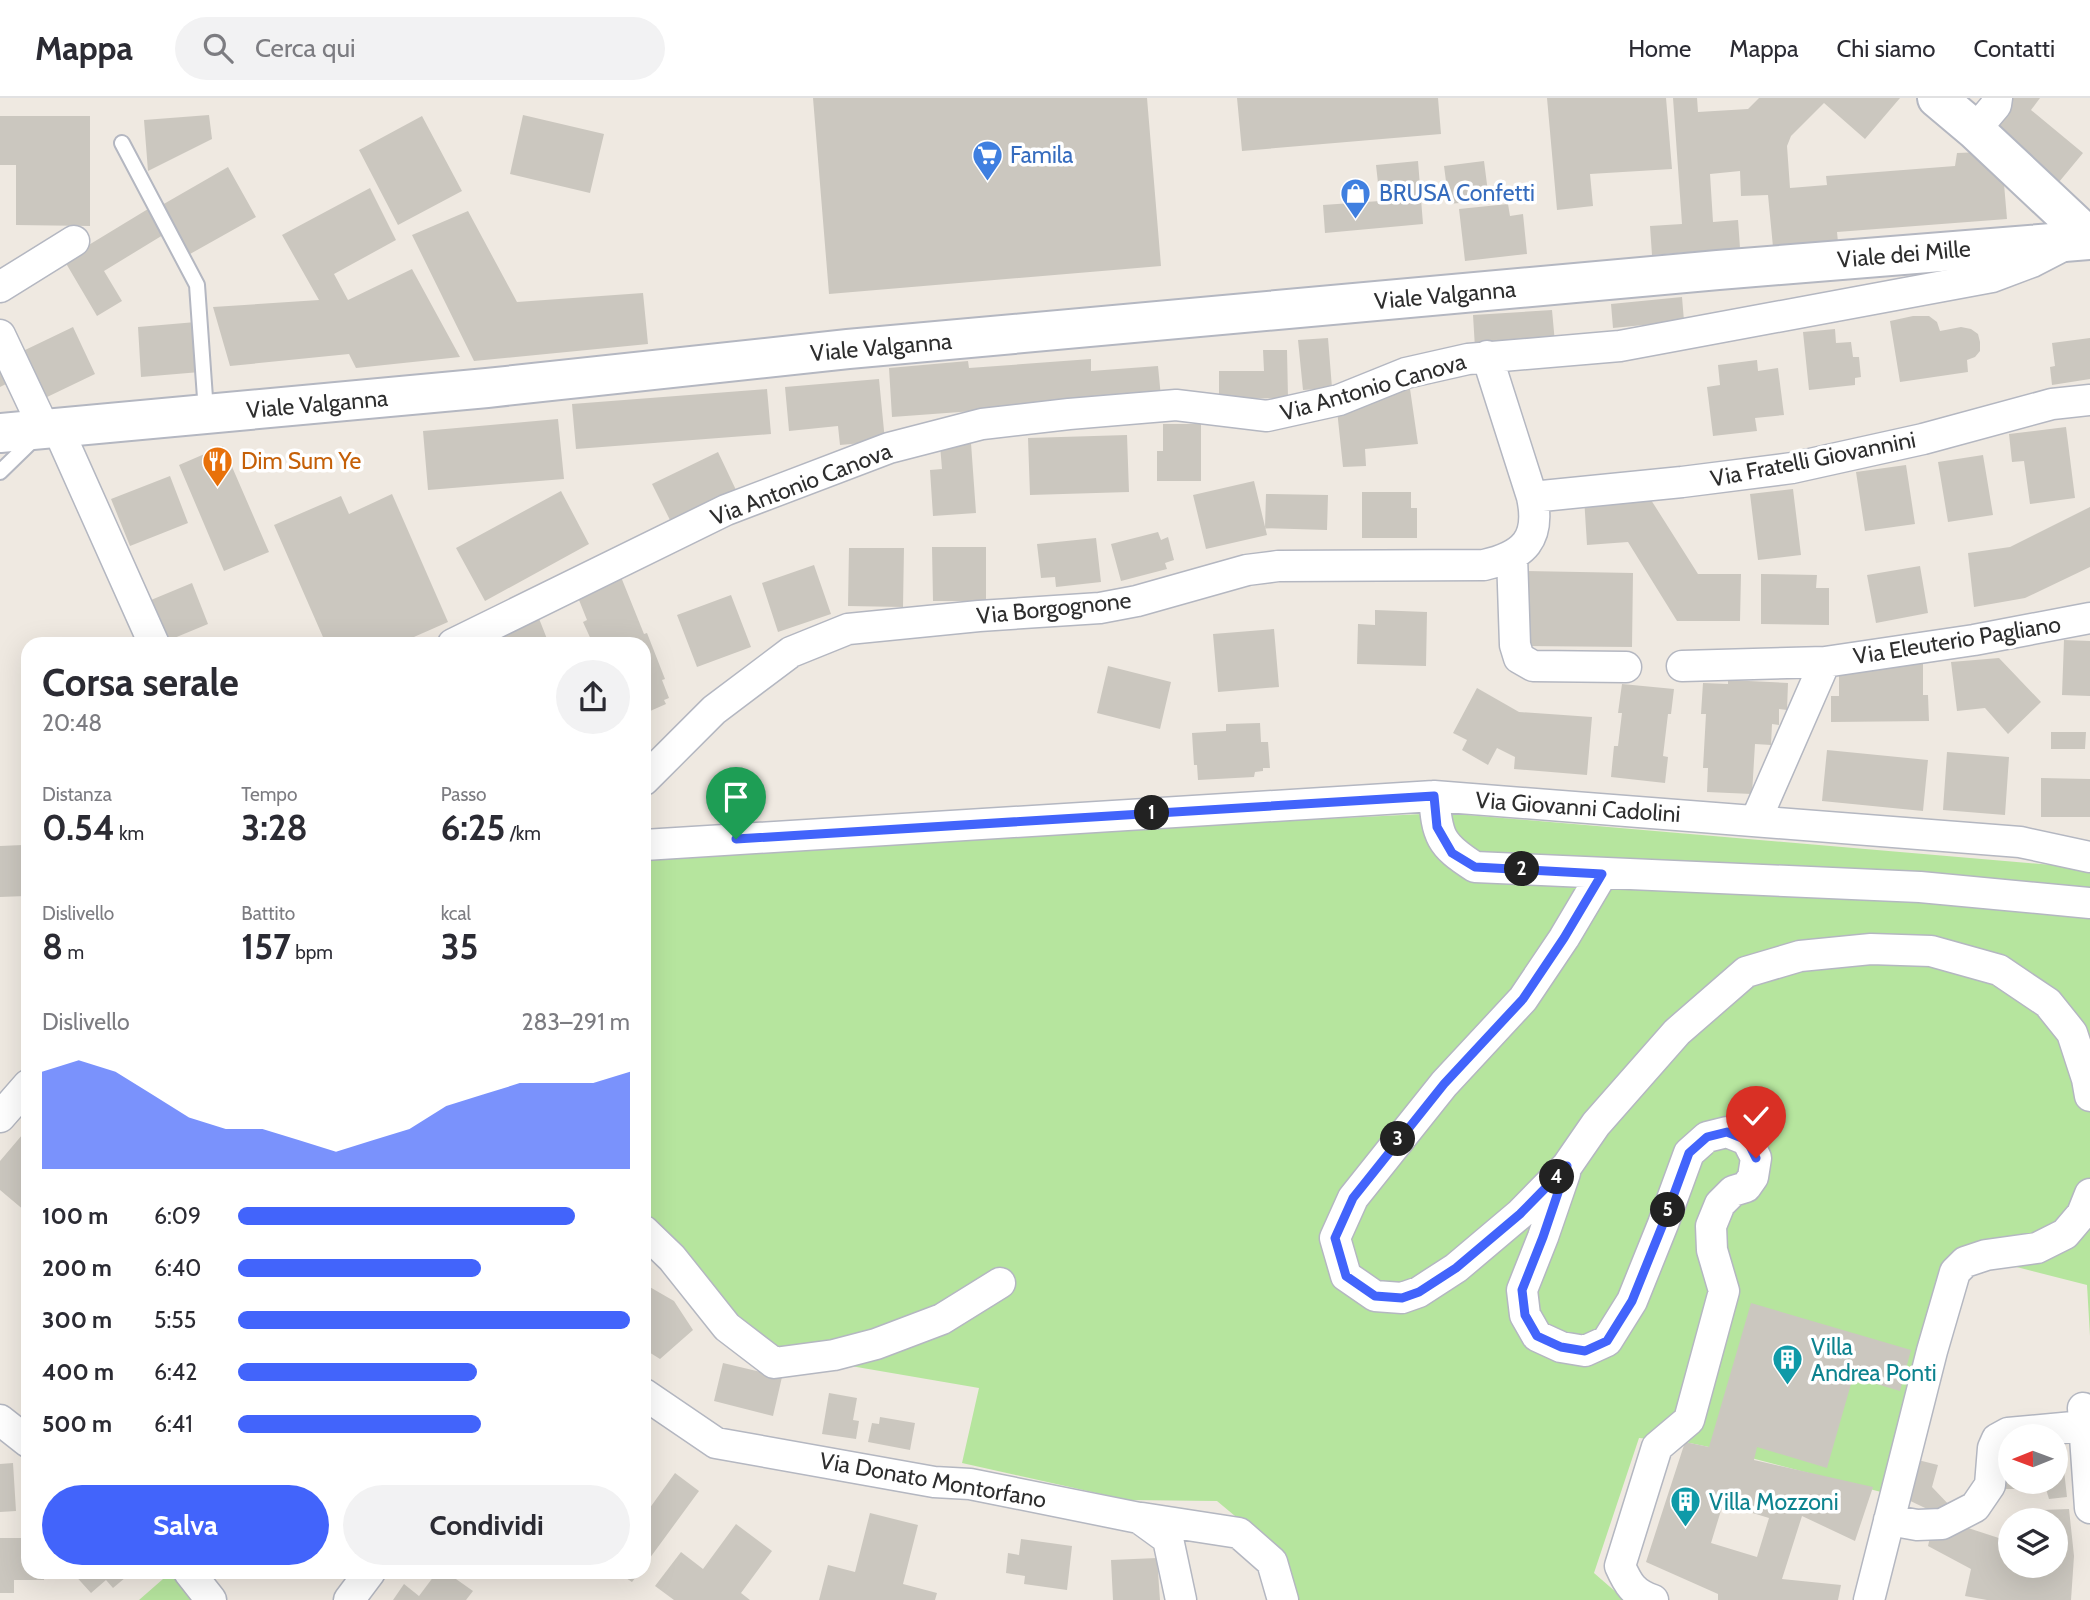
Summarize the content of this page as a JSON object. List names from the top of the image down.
{
  "streets": {
    "main road": ["Viale dei Mille", "Viale Valganna"],
    "street": [
      "Via Antonio Canova",
      "Via Fratelli Giovannini",
      "Via Borgognone",
      "Via Eleuterio Pagliano",
      "Via Giovanni Cadolini",
      "Via Donato Montorfano"
    ]
  },
  "crossings": [
    ["Viale dei Mille", "Viale Valganna"],
    ["Viale dei Mille", "Via Antonio Canova"],
    ["Via Eleuterio Pagliano", "Via Giovanni Cadolini"]
  ],
  "places": {
    "supermarket": ["Famila"],
    "shop": ["BRUSA Confetti"],
    "restaurant": ["Dim Sum Ye"],
    "building": ["Villa Andrea Ponti", "Villa Mozzoni"]
  },
  "north": "left",
  "page": {
    "header": "Mappa",
    "search": "Cerca qui",
    "nav": [
      "Home",
      "Mappa",
      "Chi siamo",
      "Contatti"
    ],
    "heading": ["Corsa serale", "20:48"],
    "stats": [
      ["Distanza", "0.54 km"],
      ["Tempo", "3:28"],
      ["Passo", "6:25 /km"],
      ["Dislivello", "8 m"],
      ["Battito", "157 bpm"],
      ["kcal", "35"]
    ],
    "pins": [
      "1",
      "2",
      "3",
      "4",
      "5"
    ],
    "chart": ["Dislivello", "283–291 m"],
    "list": [
      {
        "name": "100 m",
        "note": "6:09"
      },
      {
        "name": "200 m",
        "note": "6:40"
      },
      {
        "name": "300 m",
        "note": "5:55"
      },
      {
        "name": "400 m",
        "note": "6:42"
      },
      {
        "name": "500 m",
        "note": "6:41"
      }
    ],
    "buttons": ["Salva", "Condividi"]
  }
}
